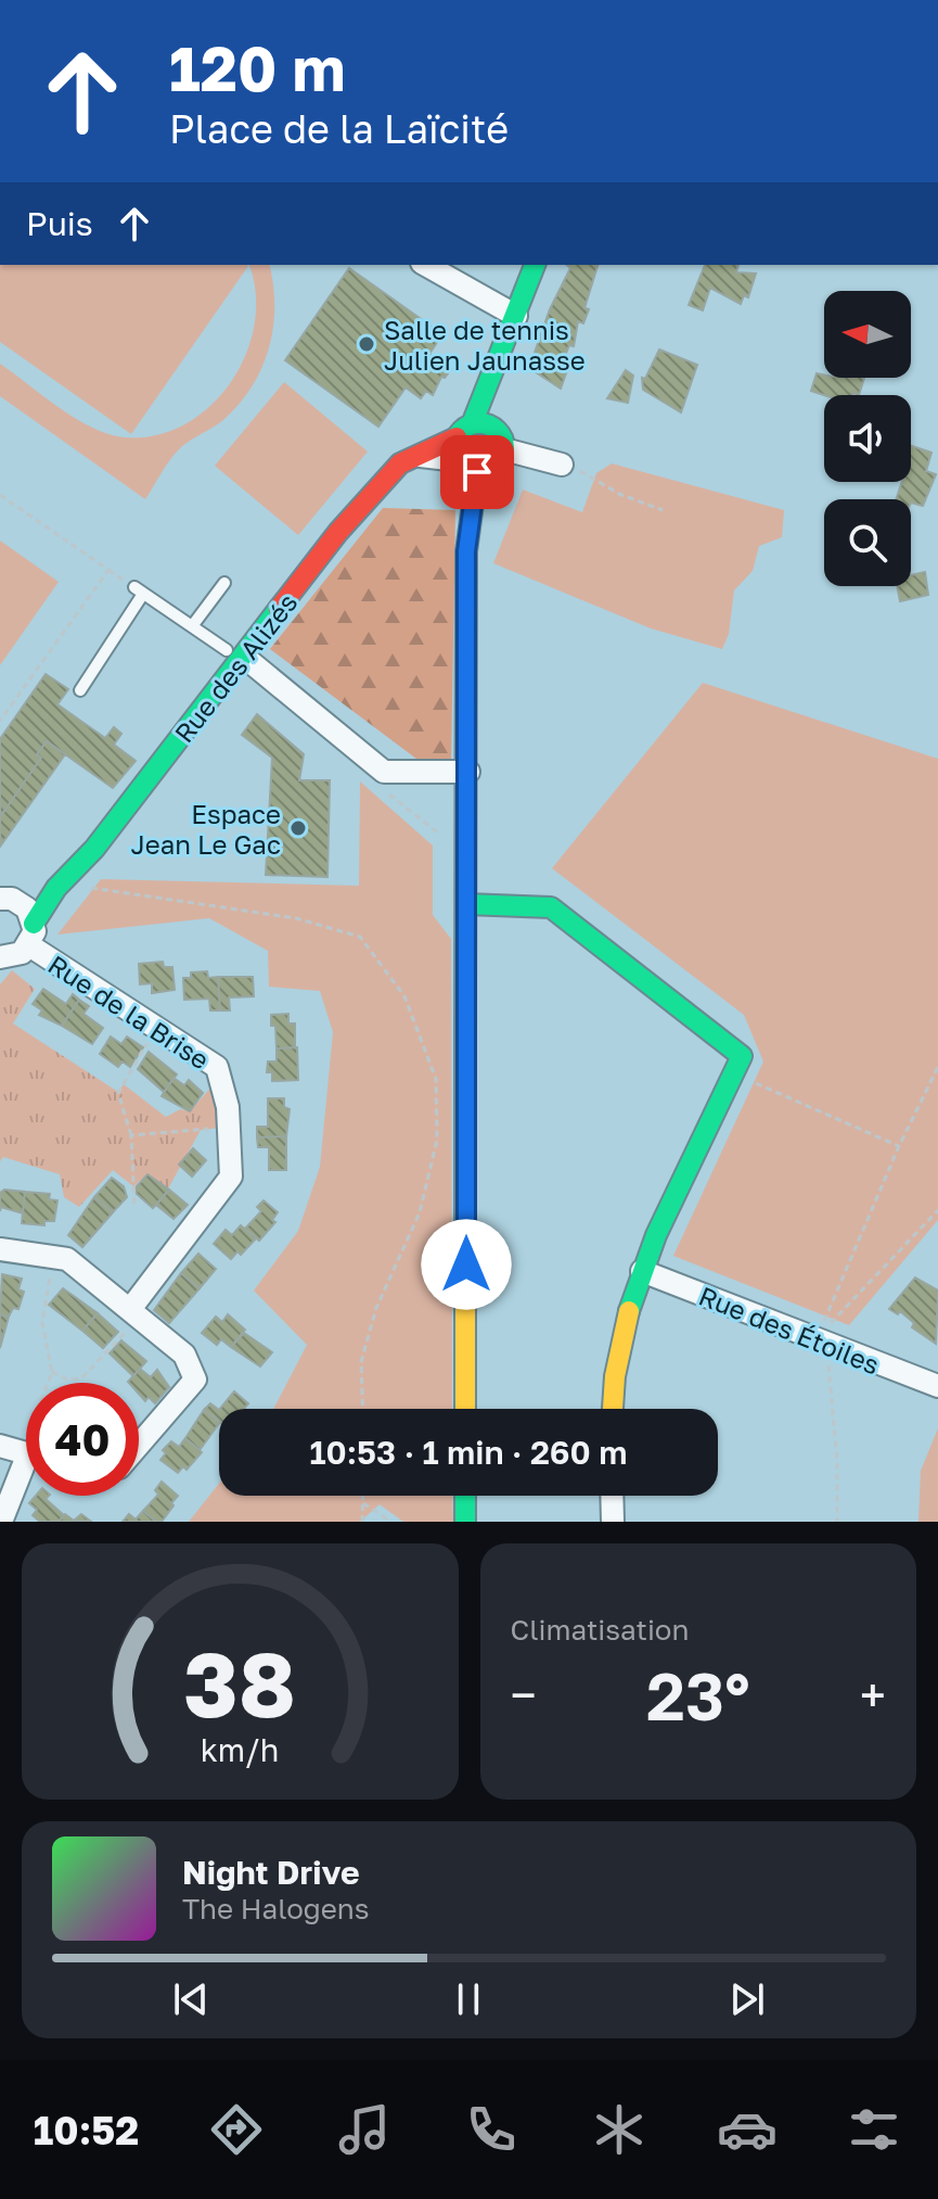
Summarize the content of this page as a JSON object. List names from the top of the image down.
{
  "streets": {
    "street": ["Rue des Alizés", "Rue de la Brise", "Rue des Étoiles"]
  },
  "crossings": [
    ["Rue des Alizés", "Rue de la Brise"]
  ],
  "places": ["Salle de tennis Julien Jaunasse", "Espace Jean Le Gac"],
  "north": "left",
  "page": {
    "turn": ["120 m", "Place de la Laïcité"],
    "then": "Puis",
    "limit": "40",
    "trip": "10:53 · 1 min · 260 m",
    "tile": "Climatisation",
    "heat": ["−", "23°", "+"],
    "song": ["Night Drive", "The Halogens"],
    "tabs": "10:52",
    "gauge": ["38", "km/h"]
  }
}
